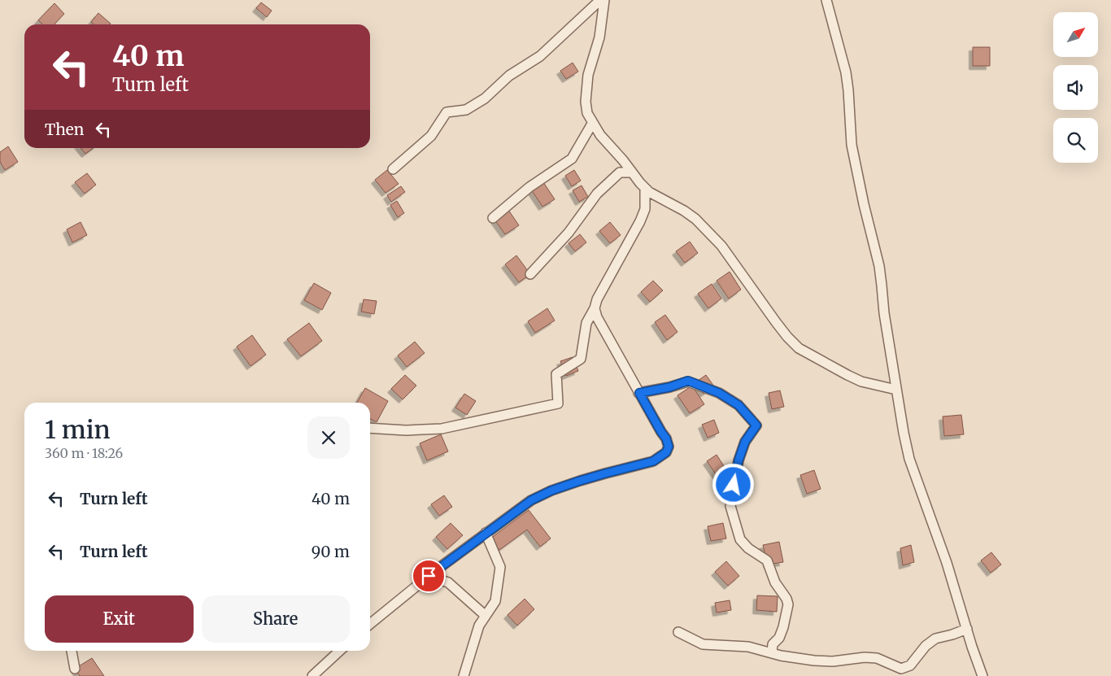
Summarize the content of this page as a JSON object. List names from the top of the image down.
{
  "north": "top right",
  "page": {
    "turn": ["40 m", "Turn left"],
    "then": "Then",
    "heading": ["1 min", "360 m · 18:26"],
    "list": [
      {
        "name": "Turn left",
        "value": "40 m"
      },
      {
        "name": "Turn left",
        "value": "90 m"
      }
    ],
    "buttons": ["Exit", "Share"]
  }
}
